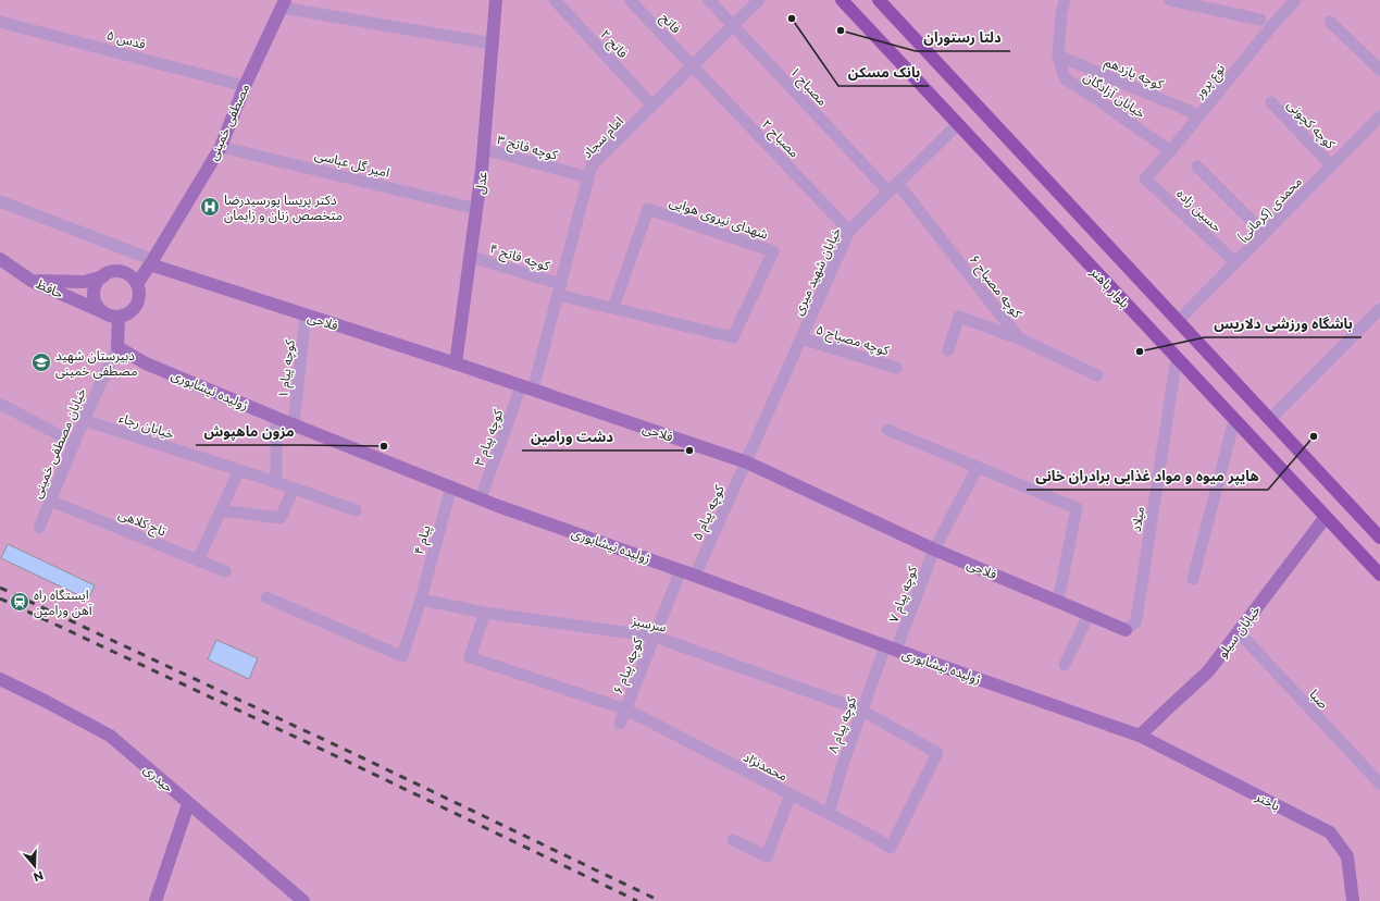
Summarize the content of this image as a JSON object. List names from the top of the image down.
{
  "streets": {
    "main road": [
      "مصطفی خمینی",
      "عدل",
      "بلوار باهنر",
      "حافظ",
      "فلاحی",
      "ژولیده نیشابوری",
      "خیابان سیلو",
      "حیدری",
      "باختر"
    ],
    "street": [
      "فاتح",
      "قدس ۵",
      "فاتح ۲",
      "کوچه یازدهم",
      "نوع پرور",
      "مصباح ۱",
      "خیابان آزادگان",
      "کوچه کچونی",
      "امام سجاد",
      "مصباح ۲",
      "کوچه فاتح ۳",
      "امیر گل عباسی",
      "محمدی (کرمانی)",
      "حسین زاده",
      "شهدای نیروی هوایی",
      "کوچه فاتح ۴",
      "خیابان شهید میری",
      "کوچه مصباح ۶",
      "کوچه مصباح ۵",
      "کوچه پیام ۱",
      "خیابان رجاء",
      "کوچه پیام ۳",
      "خیابان مصطفی خمینی",
      "کوچه پیام ۵",
      "میلاد",
      "تاج کلاهی",
      "پیام ۴",
      "کوچه پیام ۷",
      "سرسبز",
      "کوچه پیام ۶",
      "صبا",
      "کوچه پیام ۸",
      "محمدنژاد"
    ]
  },
  "crossings": [
    ["فاتح", "امام سجاد"],
    ["فاتح", "مصباح ۲"],
    ["قدس ۵", "مصطفی خمینی"],
    ["فاتح ۲", "امام سجاد"],
    ["کوچه یازدهم", "نوع پرور"],
    ["کوچه یازدهم", "خیابان آزادگان"],
    ["نوع پرور", "خیابان آزادگان"],
    ["نوع پرور", "حسین زاده"],
    ["مصباح ۱", "امام سجاد"],
    ["مصباح ۱", "خیابان شهید میری"],
    ["مصباح ۱", "کوچه مصباح ۶"],
    ["مصطفی خمینی", "امیر گل عباسی"],
    ["مصطفی خمینی", "حافظ"],
    ["مصطفی خمینی", "فلاحی"],
    ["کوچه کچونی", "محمدی (کرمانی)"],
    ["امام سجاد", "مصباح ۲"],
    ["امام سجاد", "کوچه فاتح ۳"],
    ["امام سجاد", "شهدای نیروی هوایی"],
    ["امام سجاد", "کوچه فاتح ۴"],
    ["امام سجاد", "فلاحی"],
    ["امام سجاد", "کوچه پیام ۳"],
    ["مصباح ۲", "خیابان شهید میری"],
    ["کوچه فاتح ۳", "عدل"],
    ["امیر گل عباسی", "عدل"],
    ["عدل", "کوچه فاتح ۴"],
    ["عدل", "فلاحی"],
    ["محمدی (کرمانی)", "حسین زاده"],
    ["محمدی (کرمانی)", "بلوار باهنر"],
    ["شهدای نیروی هوایی", "کوچه فاتح ۴"],
    ["خیابان شهید میری", "کوچه مصباح ۶"],
    ["خیابان شهید میری", "بلوار باهنر"],
    ["خیابان شهید میری", "فلاحی"],
    ["خیابان شهید میری", "کوچه مصباح ۵"],
    ["خیابان شهید میری", "کوچه پیام ۵"],
    ["بلوار باهنر", "میلاد"],
    ["بلوار باهنر", "خیابان سیلو"],
    ["فلاحی", "کوچه پیام ۱"],
    ["فلاحی", "کوچه پیام ۳"],
    ["فلاحی", "کوچه پیام ۵"],
    ["فلاحی", "میلاد"],
    ["فلاحی", "کوچه پیام ۷"],
    ["کوچه پیام ۱", "ژولیده نیشابوری"],
    ["ژولیده نیشابوری", "کوچه پیام ۳"],
    ["ژولیده نیشابوری", "خیابان مصطفی خمینی"],
    ["ژولیده نیشابوری", "کوچه پیام ۵"],
    ["ژولیده نیشابوری", "پیام ۴"],
    ["ژولیده نیشابوری", "کوچه پیام ۷"],
    ["ژولیده نیشابوری", "خیابان سیلو"],
    ["ژولیده نیشابوری", "کوچه پیام ۶"],
    ["ژولیده نیشابوری", "کوچه پیام ۸"],
    ["ژولیده نیشابوری", "باختر"],
    ["خیابان رجاء", "خیابان مصطفی خمینی"],
    ["خیابان مصطفی خمینی", "تاج کلاهی"],
    ["پیام ۴", "سرسبز"],
    ["کوچه پیام ۷", "کوچه پیام ۸"],
    ["سرسبز", "کوچه پیام ۶"],
    ["سرسبز", "کوچه پیام ۸"],
    ["سرسبز", "محمدنژاد"],
    ["خیابان سیلو", "صبا"],
    ["خیابان سیلو", "باختر"],
    ["کوچه پیام ۶", "محمدنژاد"],
    ["کوچه پیام ۸", "محمدنژاد"]
  ],
  "places": {
    "other": [
      "بانک مسکن",
      "دلتا رستوران",
      "باشگاه ورزشی دلاریس",
      "هایپر میوه و‌ مواد غذایی برادران خانی",
      "مزون ماهپوش",
      "دشت ورامین"
    ],
    "hospital": ["دکتر پریسا پورسیدرضا متخصص زنان و زایمان"],
    "school or university": ["دبیرستان شهید مصطفی خمینی"],
    "station": ["ایستگاه راه آهن ورامین"]
  },
  "north": "bottom"
}
